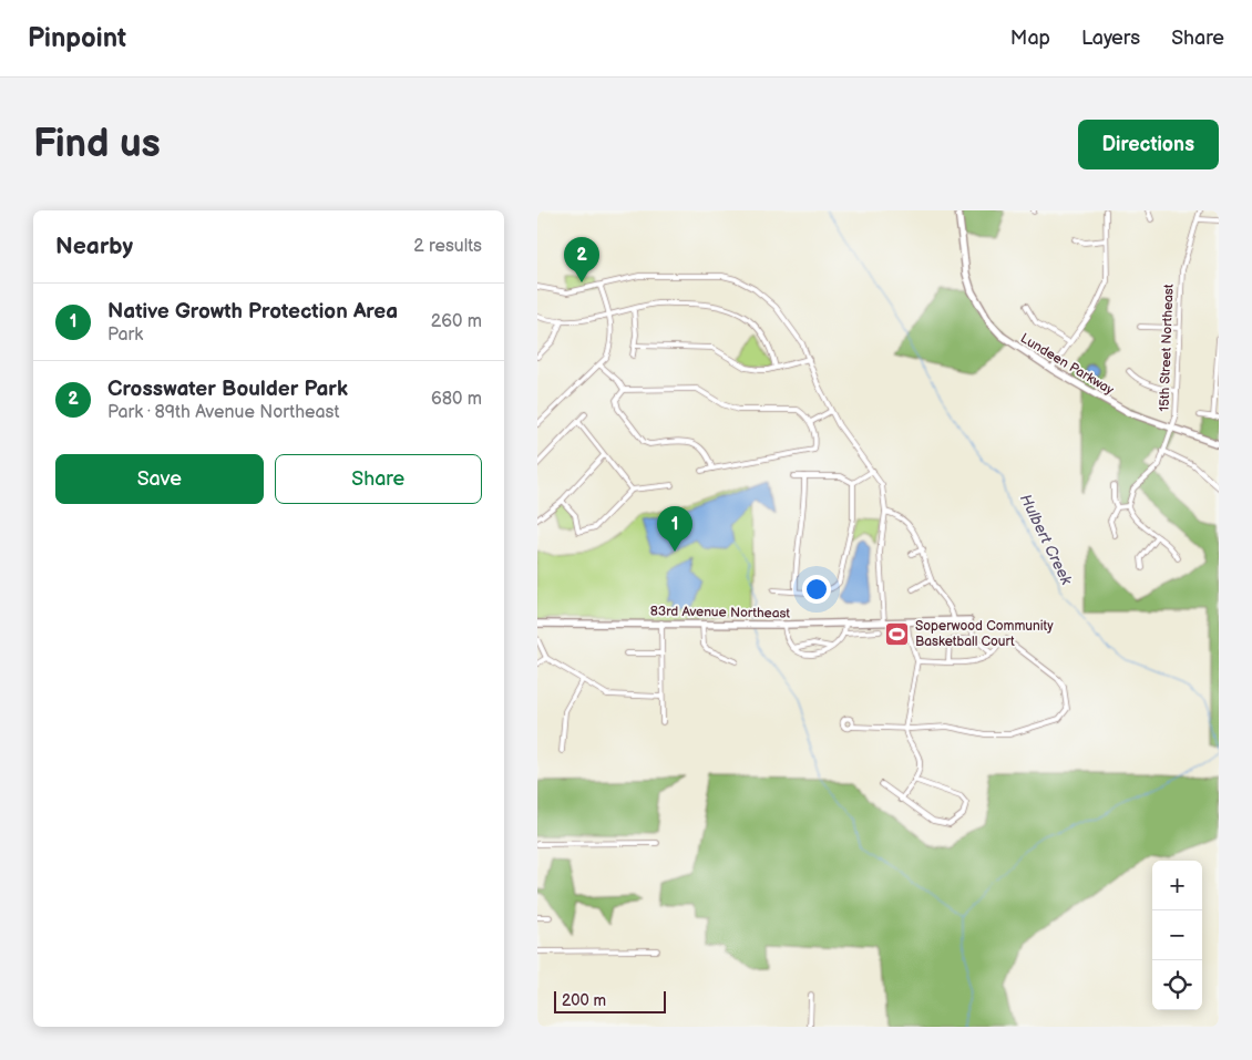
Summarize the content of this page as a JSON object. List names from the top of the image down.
{
  "streets": {
    "street": ["15th Street Northeast", "Lundeen Parkway", "83rd Avenue Northeast"]
  },
  "crossings": [
    ["15th Street Northeast", "Lundeen Parkway"]
  ],
  "water": ["Hulbert Creek"],
  "places": {
    "sports": ["Soperwood Community Basketball Court"]
  },
  "scale_bar": "200 m",
  "page": {
    "header": "Pinpoint",
    "nav": ["Map", "Layers", "Share"],
    "buttons": [
      "Directions",
      ["Save", "Share"]
    ],
    "title": "Find us",
    "heading": ["Nearby", "2 results"],
    "pins": ["2", "1"],
    "list": [
      {
        "mark": "1",
        "name": "Native Growth Protection Area",
        "note": "Park",
        "value": "260 m"
      },
      {
        "mark": "2",
        "name": "Crosswater Boulder Park",
        "note": "Park · 89th Avenue Northeast",
        "value": "680 m"
      }
    ],
    "map_buttons": ["+", "−"],
    "scale": "200 m"
  }
}
